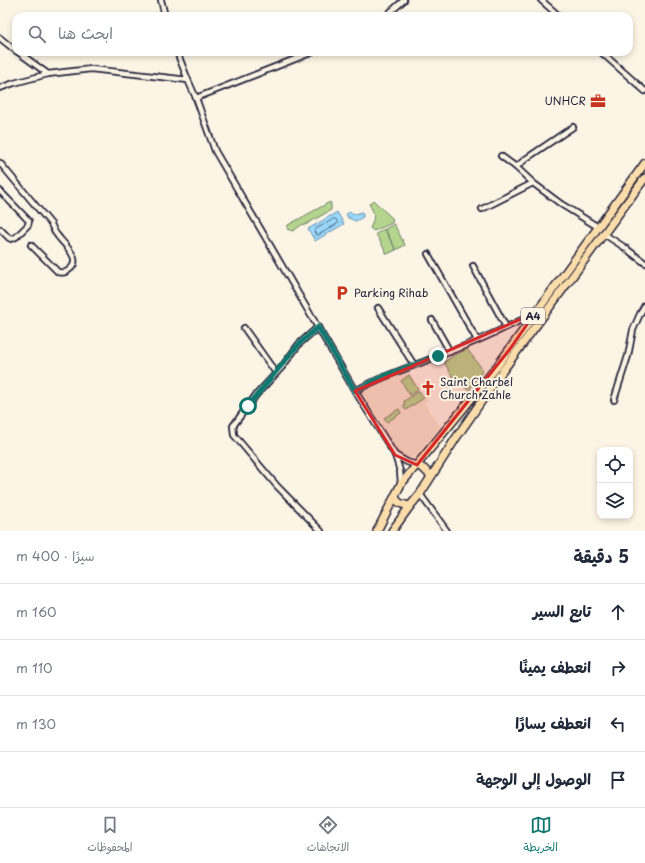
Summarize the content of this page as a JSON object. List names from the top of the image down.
{
  "streets": {
    "highway": ["A4"]
  },
  "places": {
    "office": ["UNHCR"],
    "parking": ["Parking Rihab"],
    "church": ["Saint Charbel Church Zahle"]
  },
  "page": {
    "search": "ابحث هنا",
    "heading": ["5 دقيقة", "سيرًا · 400 m"],
    "list": [
      ["تابع السير", "160 m"],
      ["انعطف يمينًا", "110 m"],
      ["انعطف يسارًا", "130 m"],
      "الوصول إلى الوجهة"
    ],
    "nav": ["الخريطة", "الاتجاهات", "المحفوظات"]
  }
}
